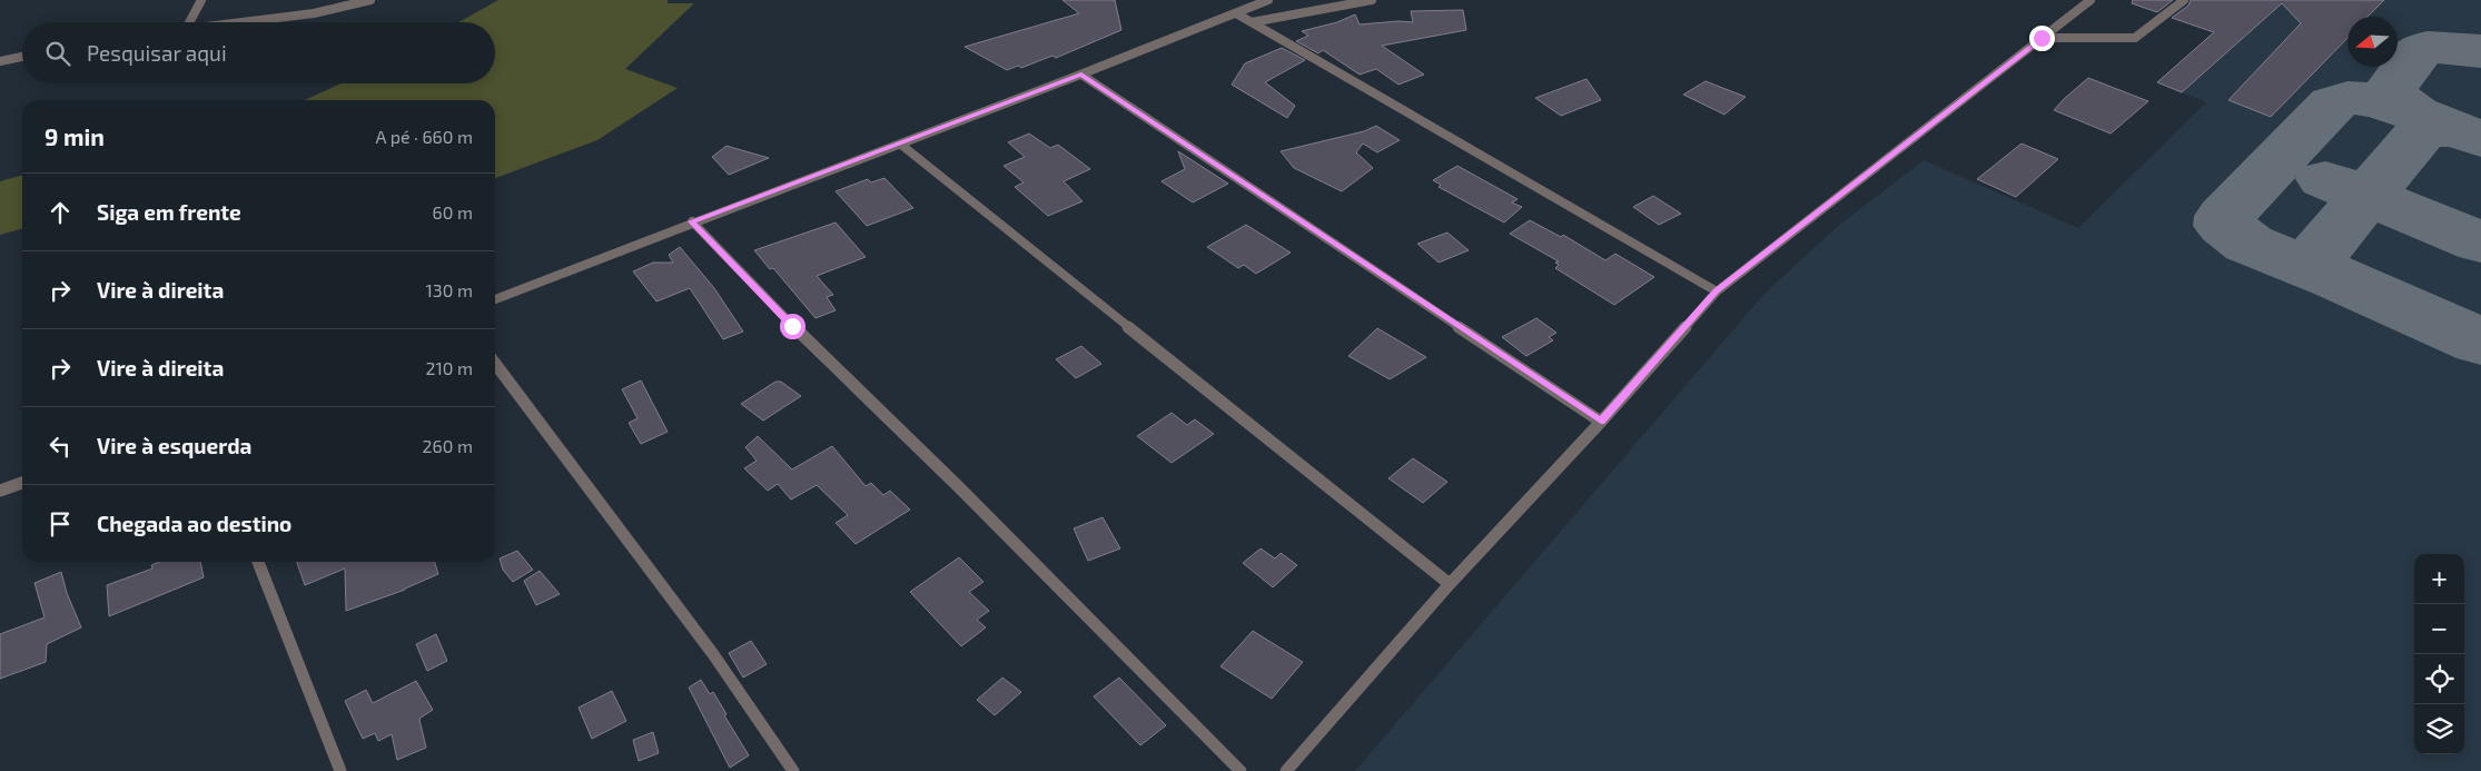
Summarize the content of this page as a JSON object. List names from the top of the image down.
{
  "north": "left",
  "page": {
    "search": "Pesquisar aqui",
    "heading": ["9 min", "A pé · 660 m"],
    "list": [
      ["Siga em frente", "60 m"],
      ["Vire à direita", "130 m"],
      ["Vire à direita", "210 m"],
      ["Vire à esquerda", "260 m"],
      "Chegada ao destino"
    ],
    "map_buttons": ["+", "−"]
  }
}
